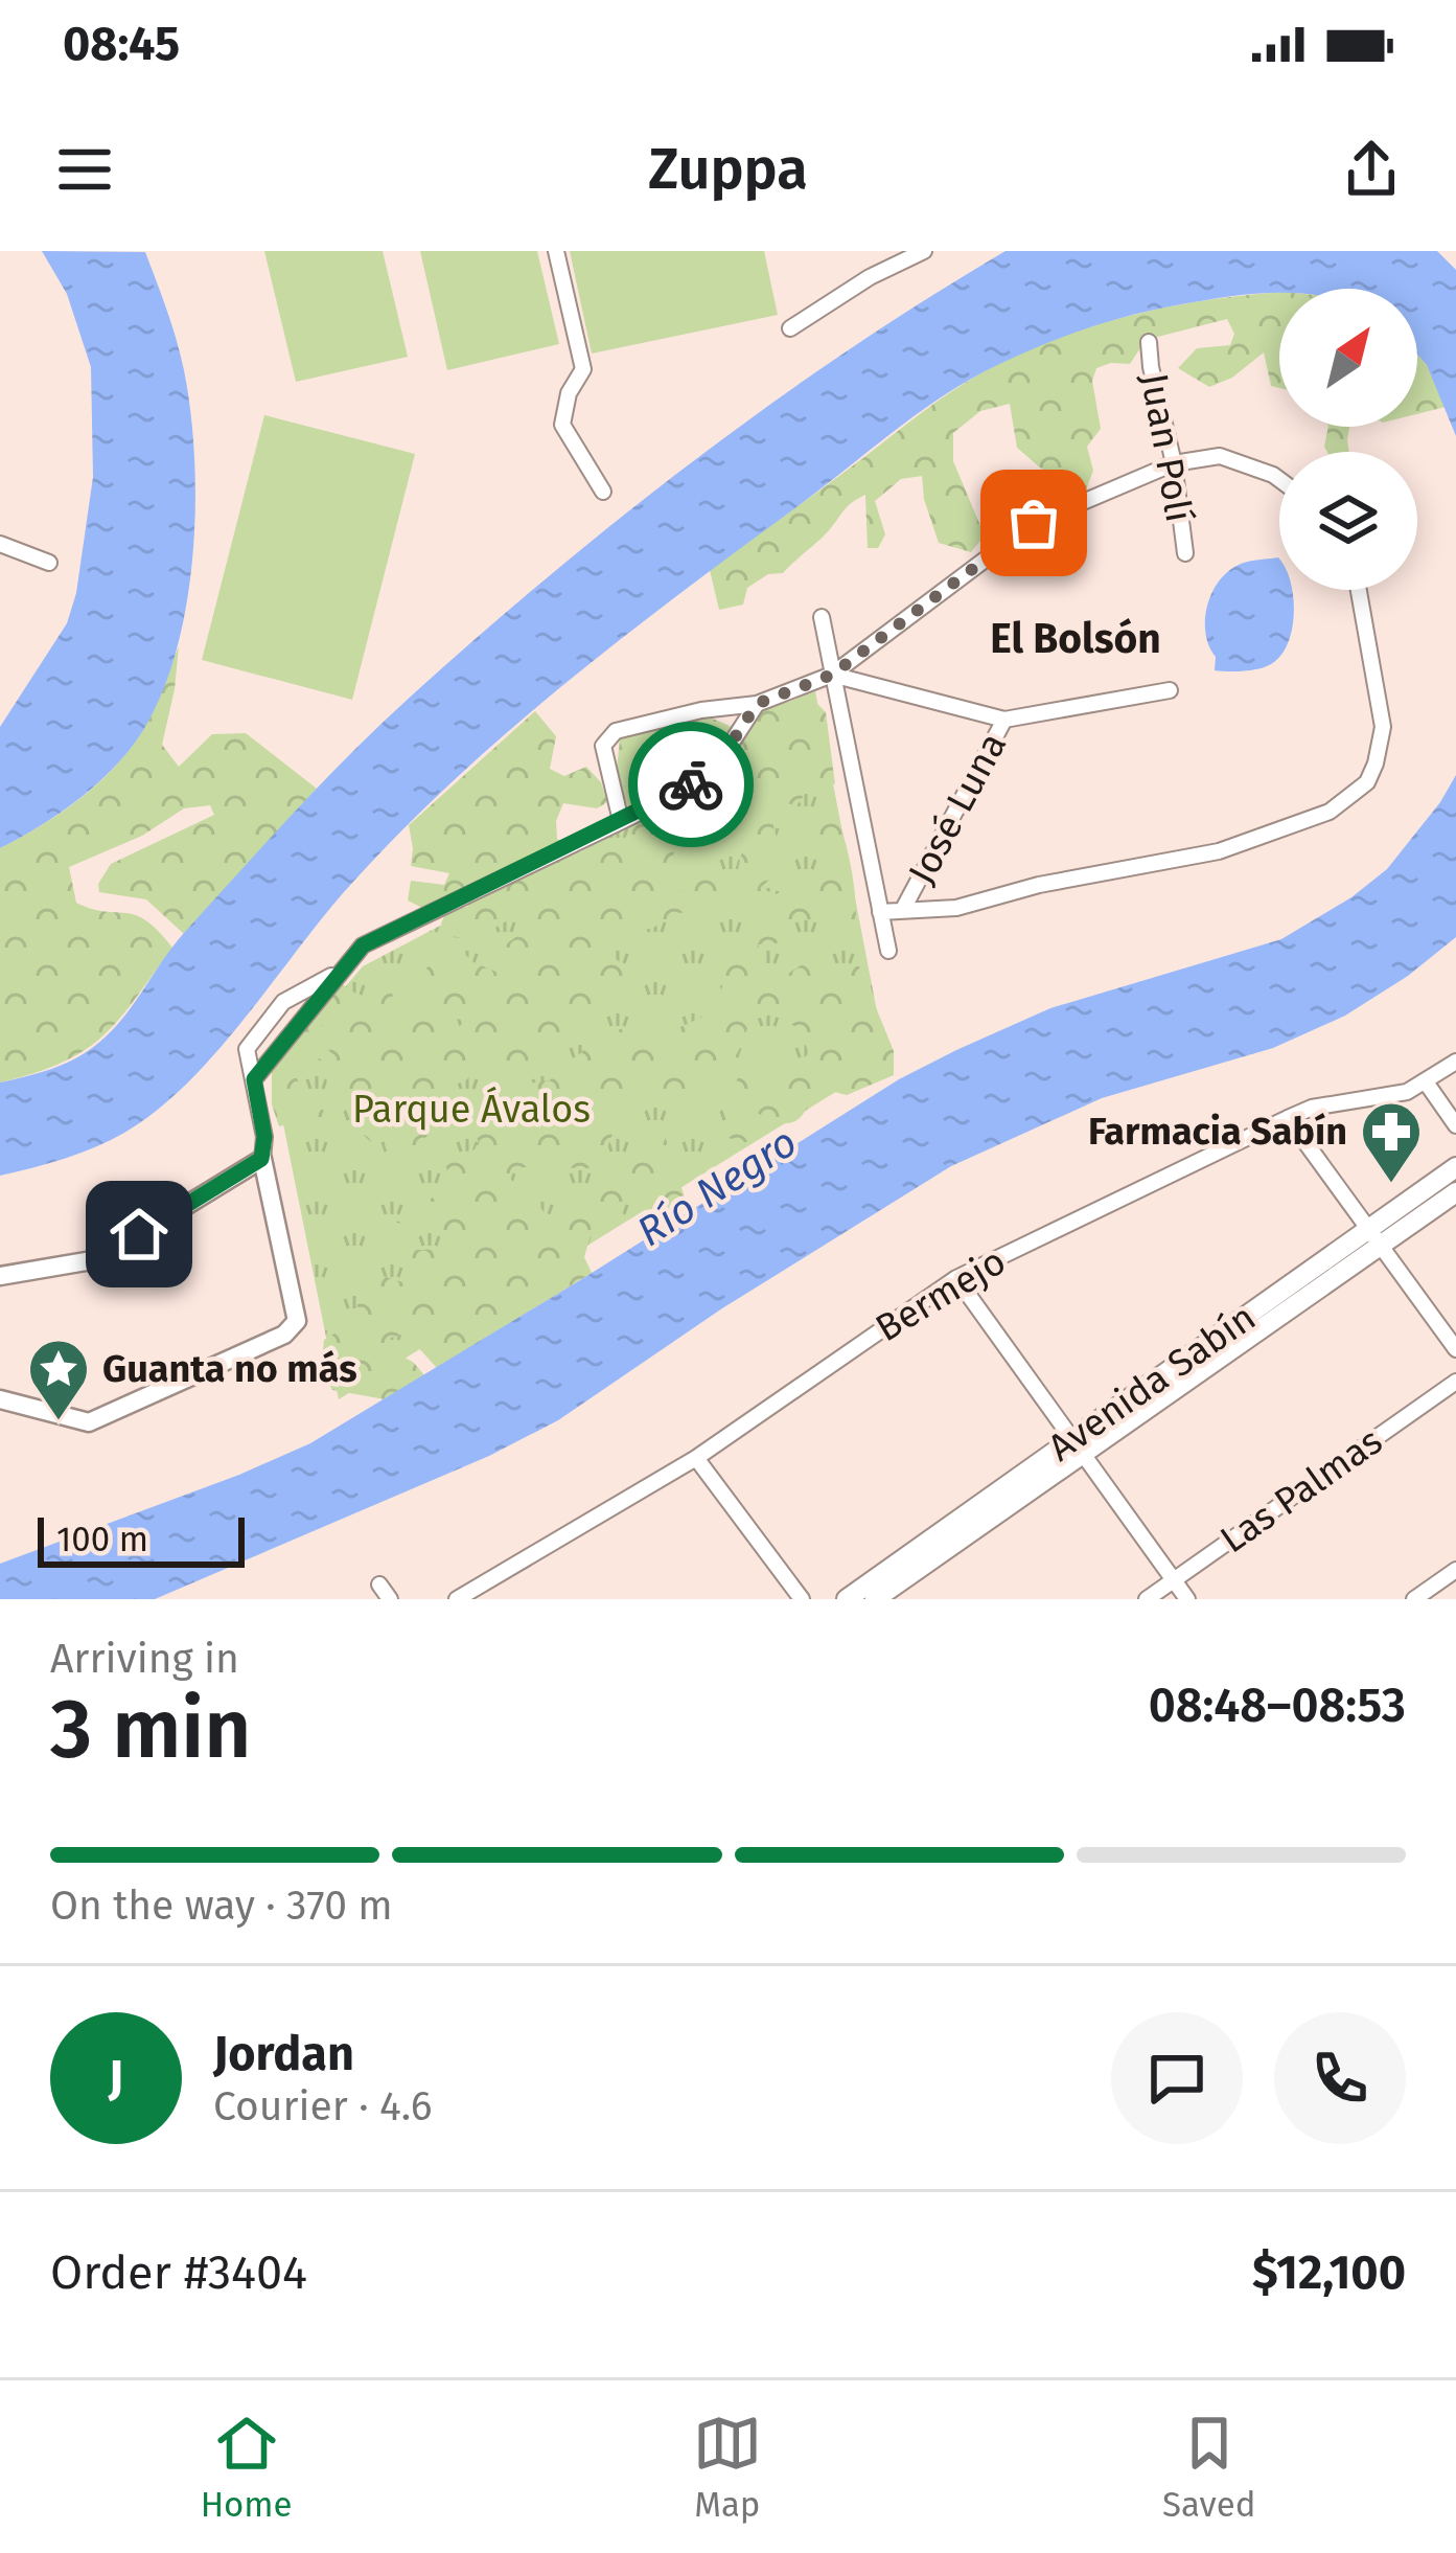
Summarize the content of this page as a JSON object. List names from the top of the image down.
{
  "streets": {
    "main road": ["Avenida Sabín"],
    "street": [
      "Juan Polí",
      "José Luna",
      "Bermejo",
      "Las Palmas"
    ]
  },
  "districts": ["El Bolsón"],
  "water": ["Río Negro"],
  "parks": ["Parque Ávalos"],
  "places": {
    "pharmacy": ["Farmacia Sabín"],
    "place": ["Guanta no más"]
  },
  "scale_bar": "100 m",
  "north": "top right",
  "page": {
    "status": "08:45",
    "header": "Zuppa",
    "scale": "100 m",
    "heading": ["3 min", "Arriving in", "08:48–08:53"],
    "panel": [
      "Jordan",
      "Courier · 4.6",
      "Order #3404",
      "$12,100"
    ],
    "bar": "On the way · 370 m",
    "round": "J",
    "tabs": ["Home", "Map", "Saved"]
  }
}
